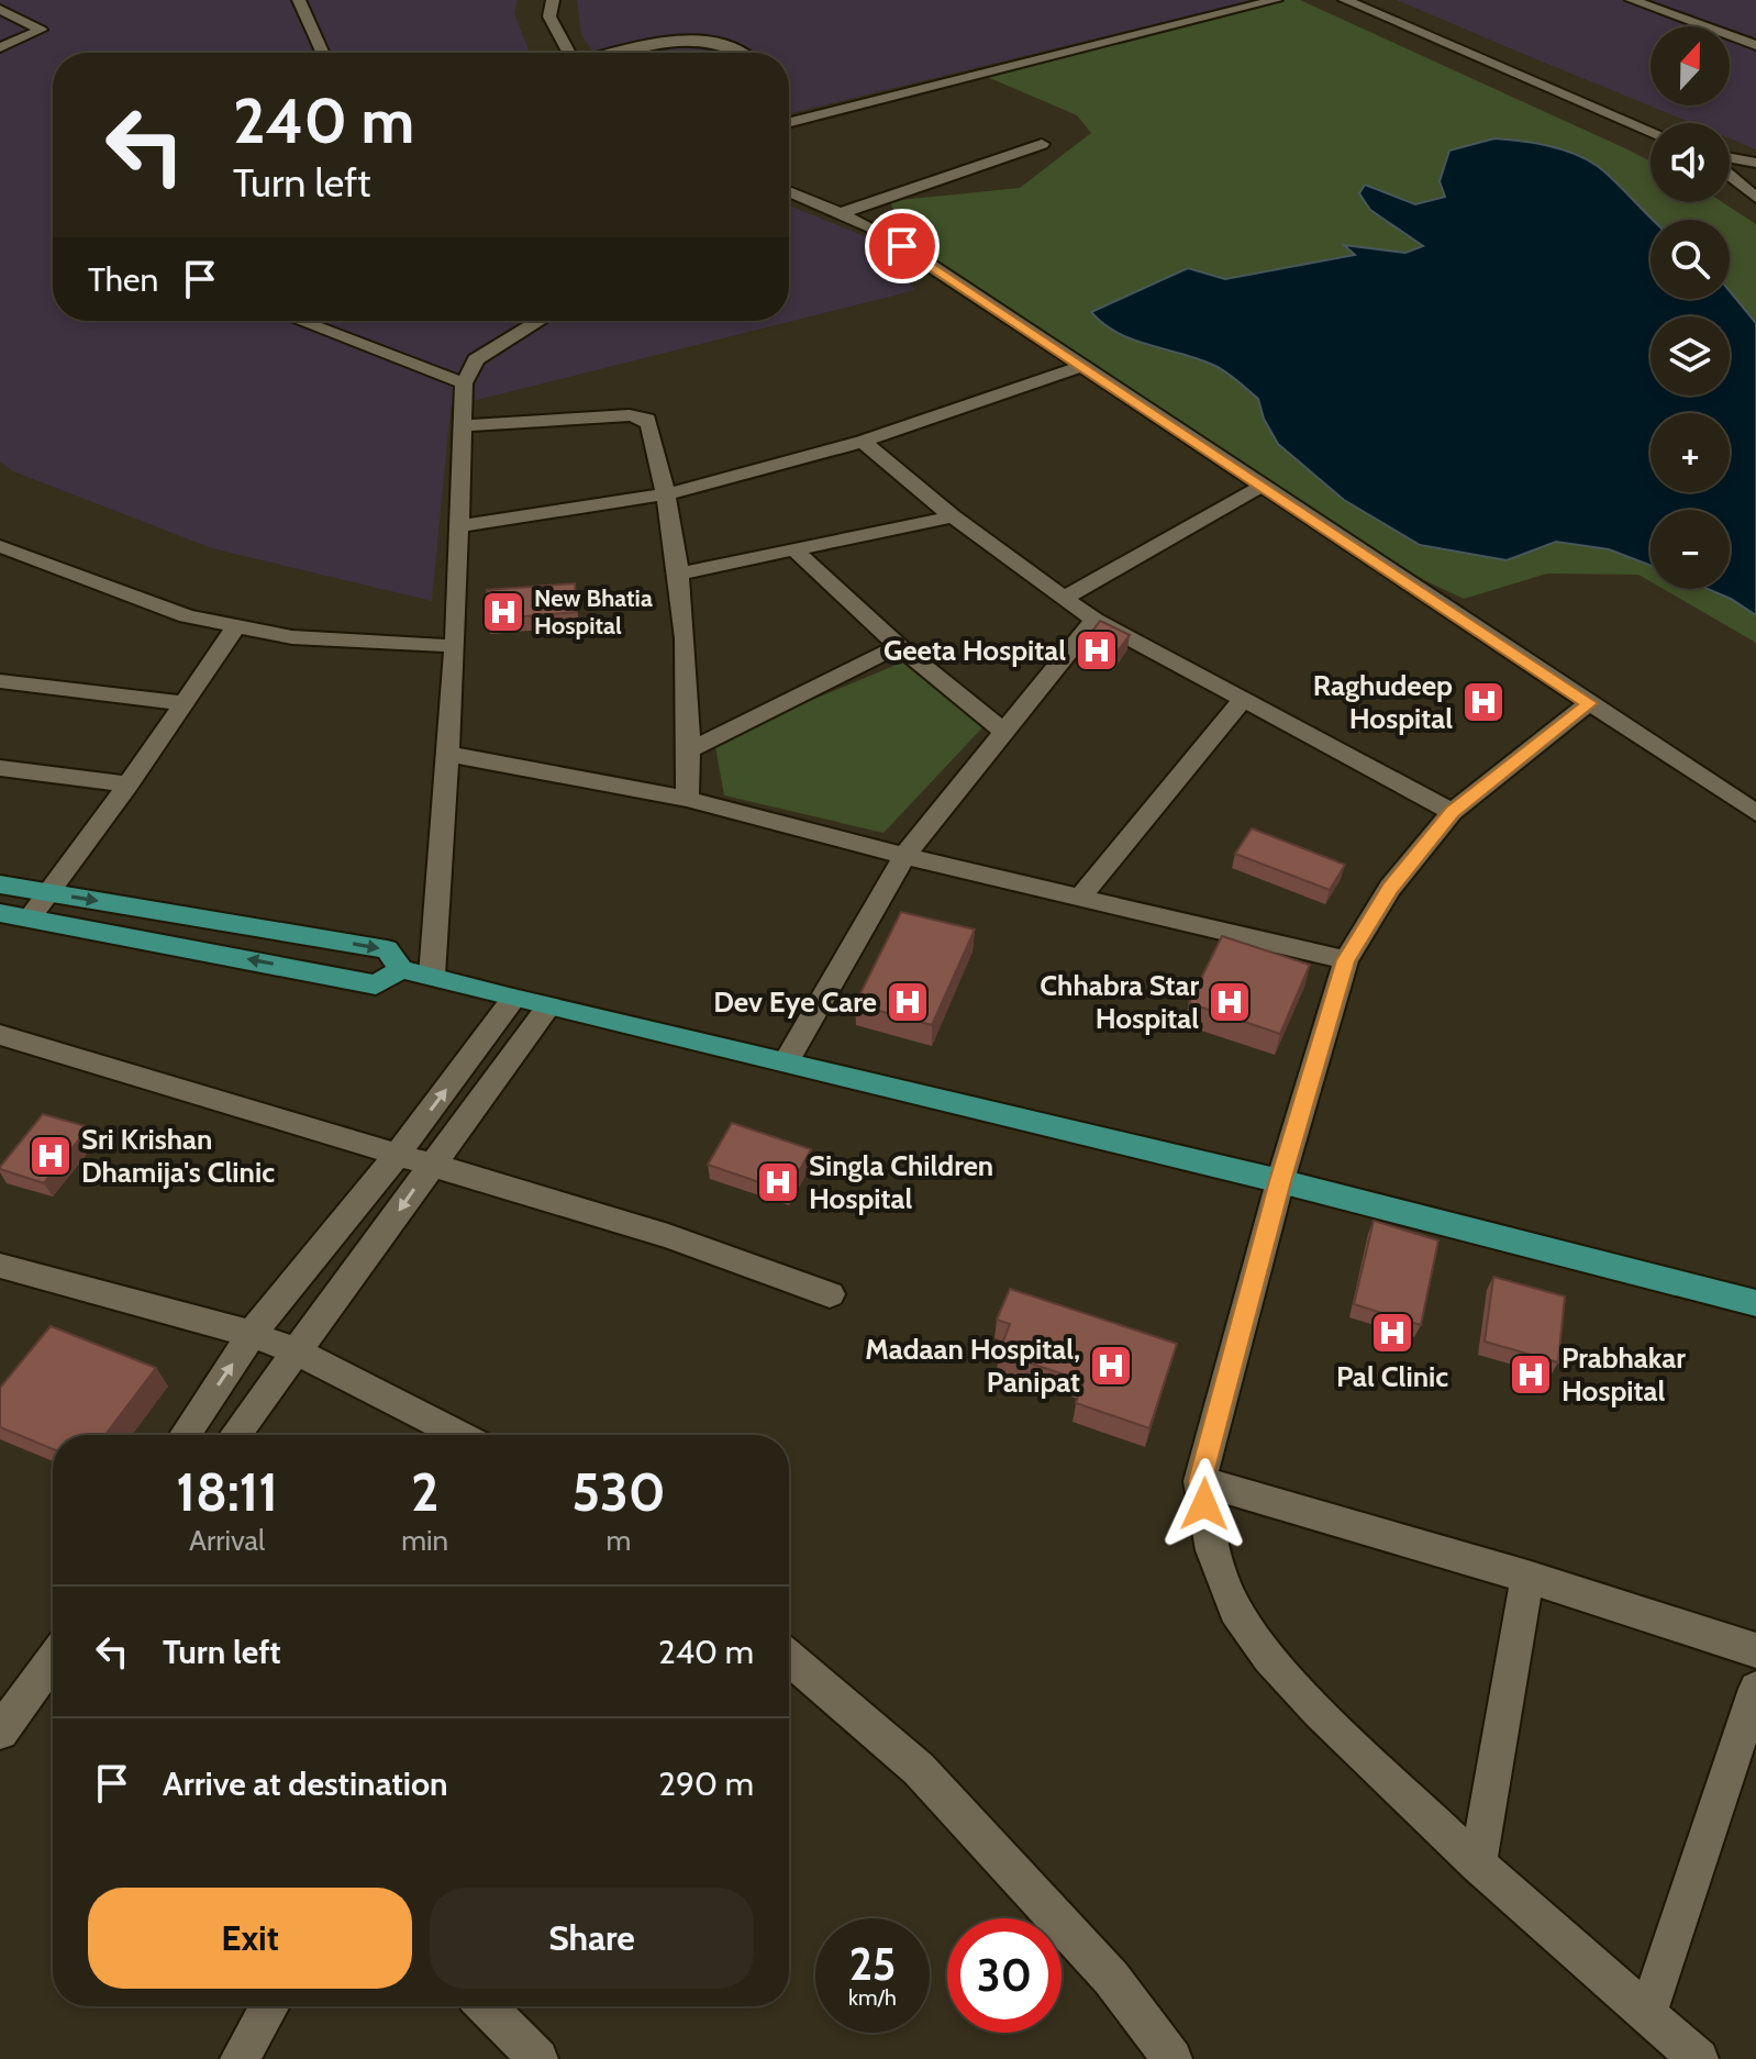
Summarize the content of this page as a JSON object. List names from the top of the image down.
{
  "places": {
    "hospital": [
      "New Bhatia Hospital",
      "Geeta Hospital",
      "Raghudeep Hospital",
      "Dev Eye Care",
      "Chhabra Star Hospital",
      "Sri Krishan Dhamija's Clinic",
      "Singla Children Hospital",
      "Pal Clinic",
      "Madaan Hospital, Panipat",
      "Prabhakar Hospital"
    ]
  },
  "north": "top",
  "page": {
    "map_buttons": ["+", "−"],
    "turn": ["240 m", "Turn left"],
    "then": "Then",
    "eta": [
      "18:11",
      "Arrival",
      "2",
      "min",
      "530",
      "m"
    ],
    "list": [
      {
        "name": "Turn left",
        "value": "240 m"
      },
      {
        "name": "Arrive at destination",
        "value": "290 m"
      }
    ],
    "buttons": ["Exit", "Share"],
    "speed": "25 km/h",
    "limit": "30"
  }
}
